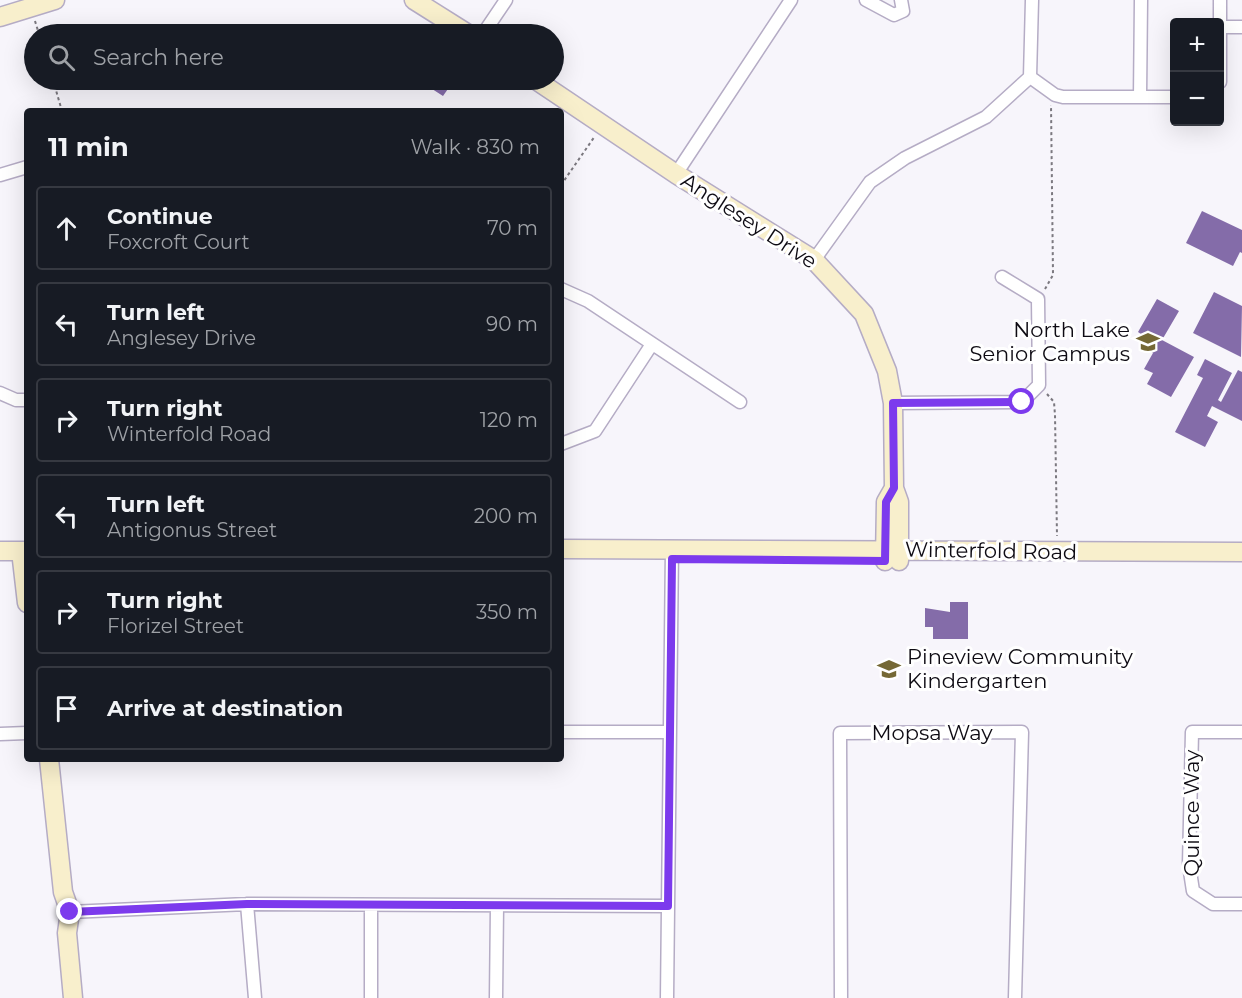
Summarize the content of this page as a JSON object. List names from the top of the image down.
{
  "streets": {
    "main road": ["Anglesey Drive", "Winterfold Road"],
    "street": ["Mopsa Way", "Quince Way"]
  },
  "crossings": [
    ["Anglesey Drive", "Winterfold Road"]
  ],
  "places": {
    "school or university": ["North Lake Senior Campus", "Pineview Community Kindergarten"]
  },
  "page": {
    "map_buttons": ["+", "−"],
    "search": "Search here",
    "heading": ["11 min", "Walk · 830 m"],
    "list": [
      ["Continue", "Foxcroft Court", "70 m"],
      ["Turn left", "Anglesey Drive", "90 m"],
      ["Turn right", "Winterfold Road", "120 m"],
      ["Turn left", "Antigonus Street", "200 m"],
      ["Turn right", "Florizel Street", "350 m"],
      "Arrive at destination"
    ]
  }
}
